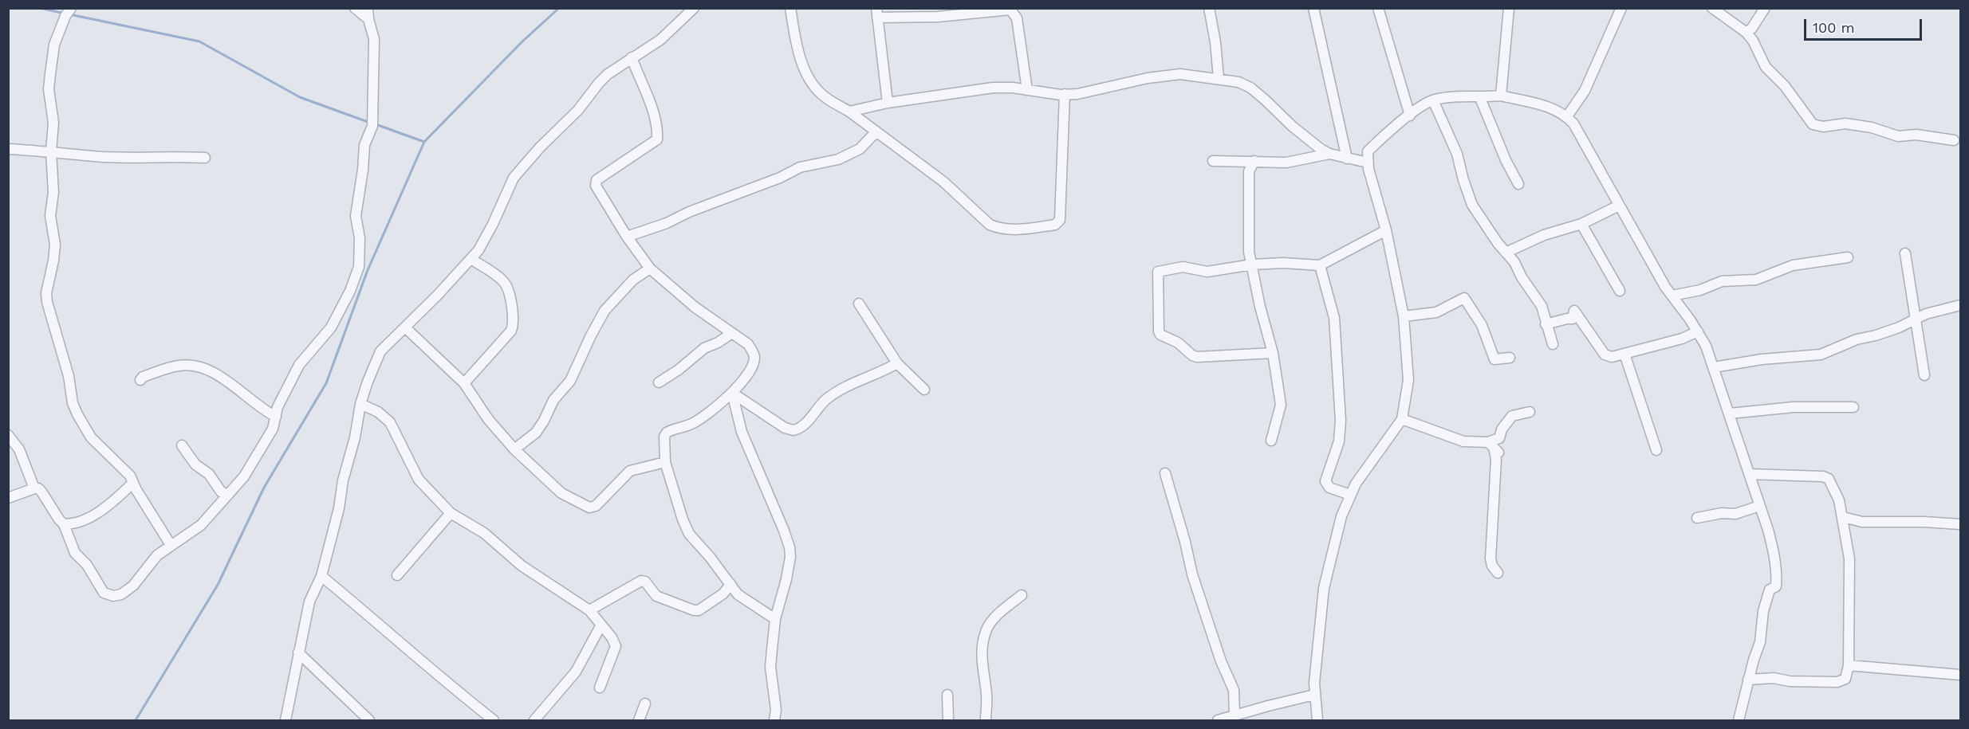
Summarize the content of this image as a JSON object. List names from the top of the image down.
{
  "scale_bar": "100 m"
}
